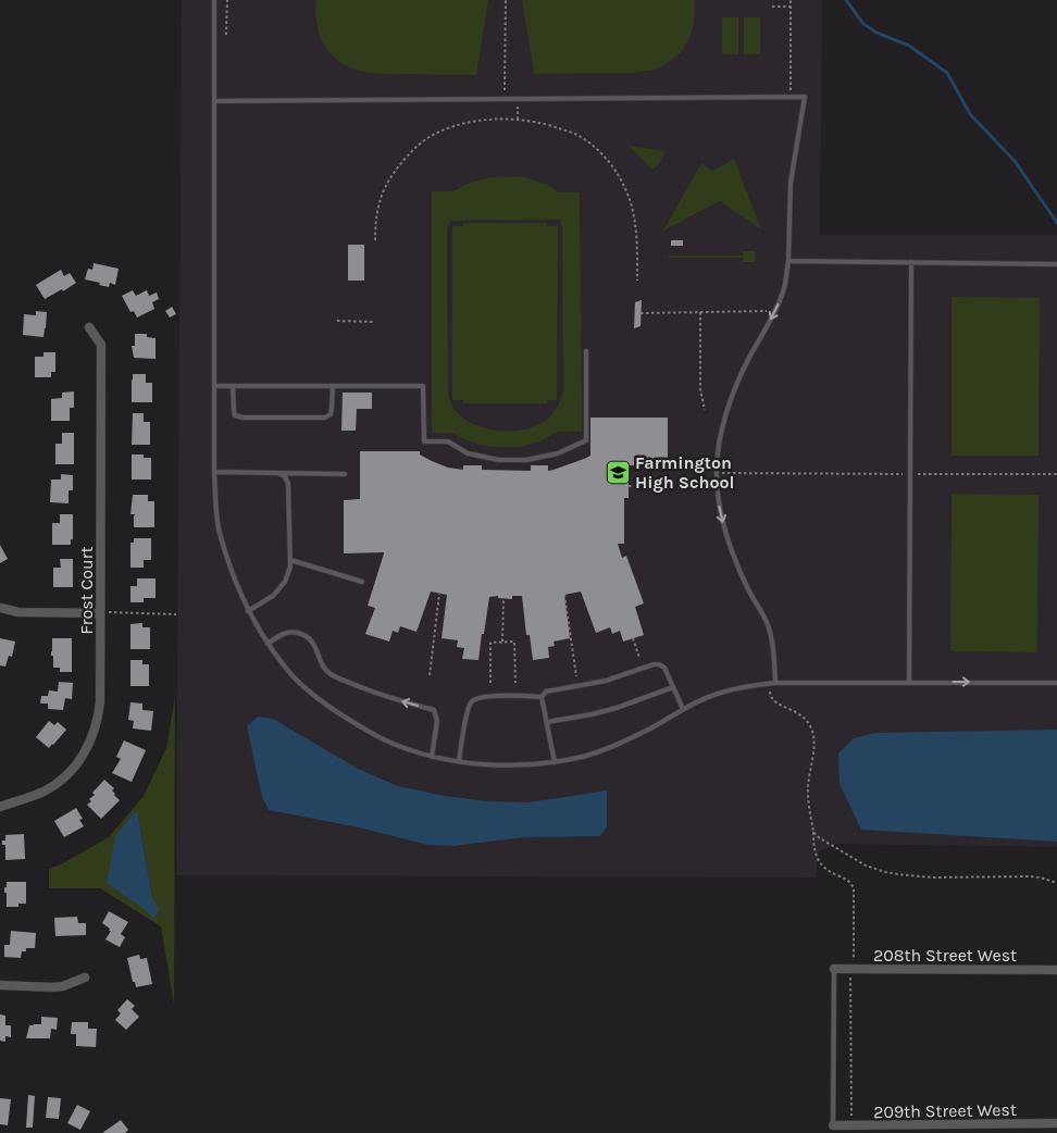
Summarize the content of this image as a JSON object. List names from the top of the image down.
{
  "streets": {
    "street": ["Frost Court", "208th Street West", "209th Street West"]
  },
  "places": {
    "school or university": ["Farmington High School"]
  }
}
